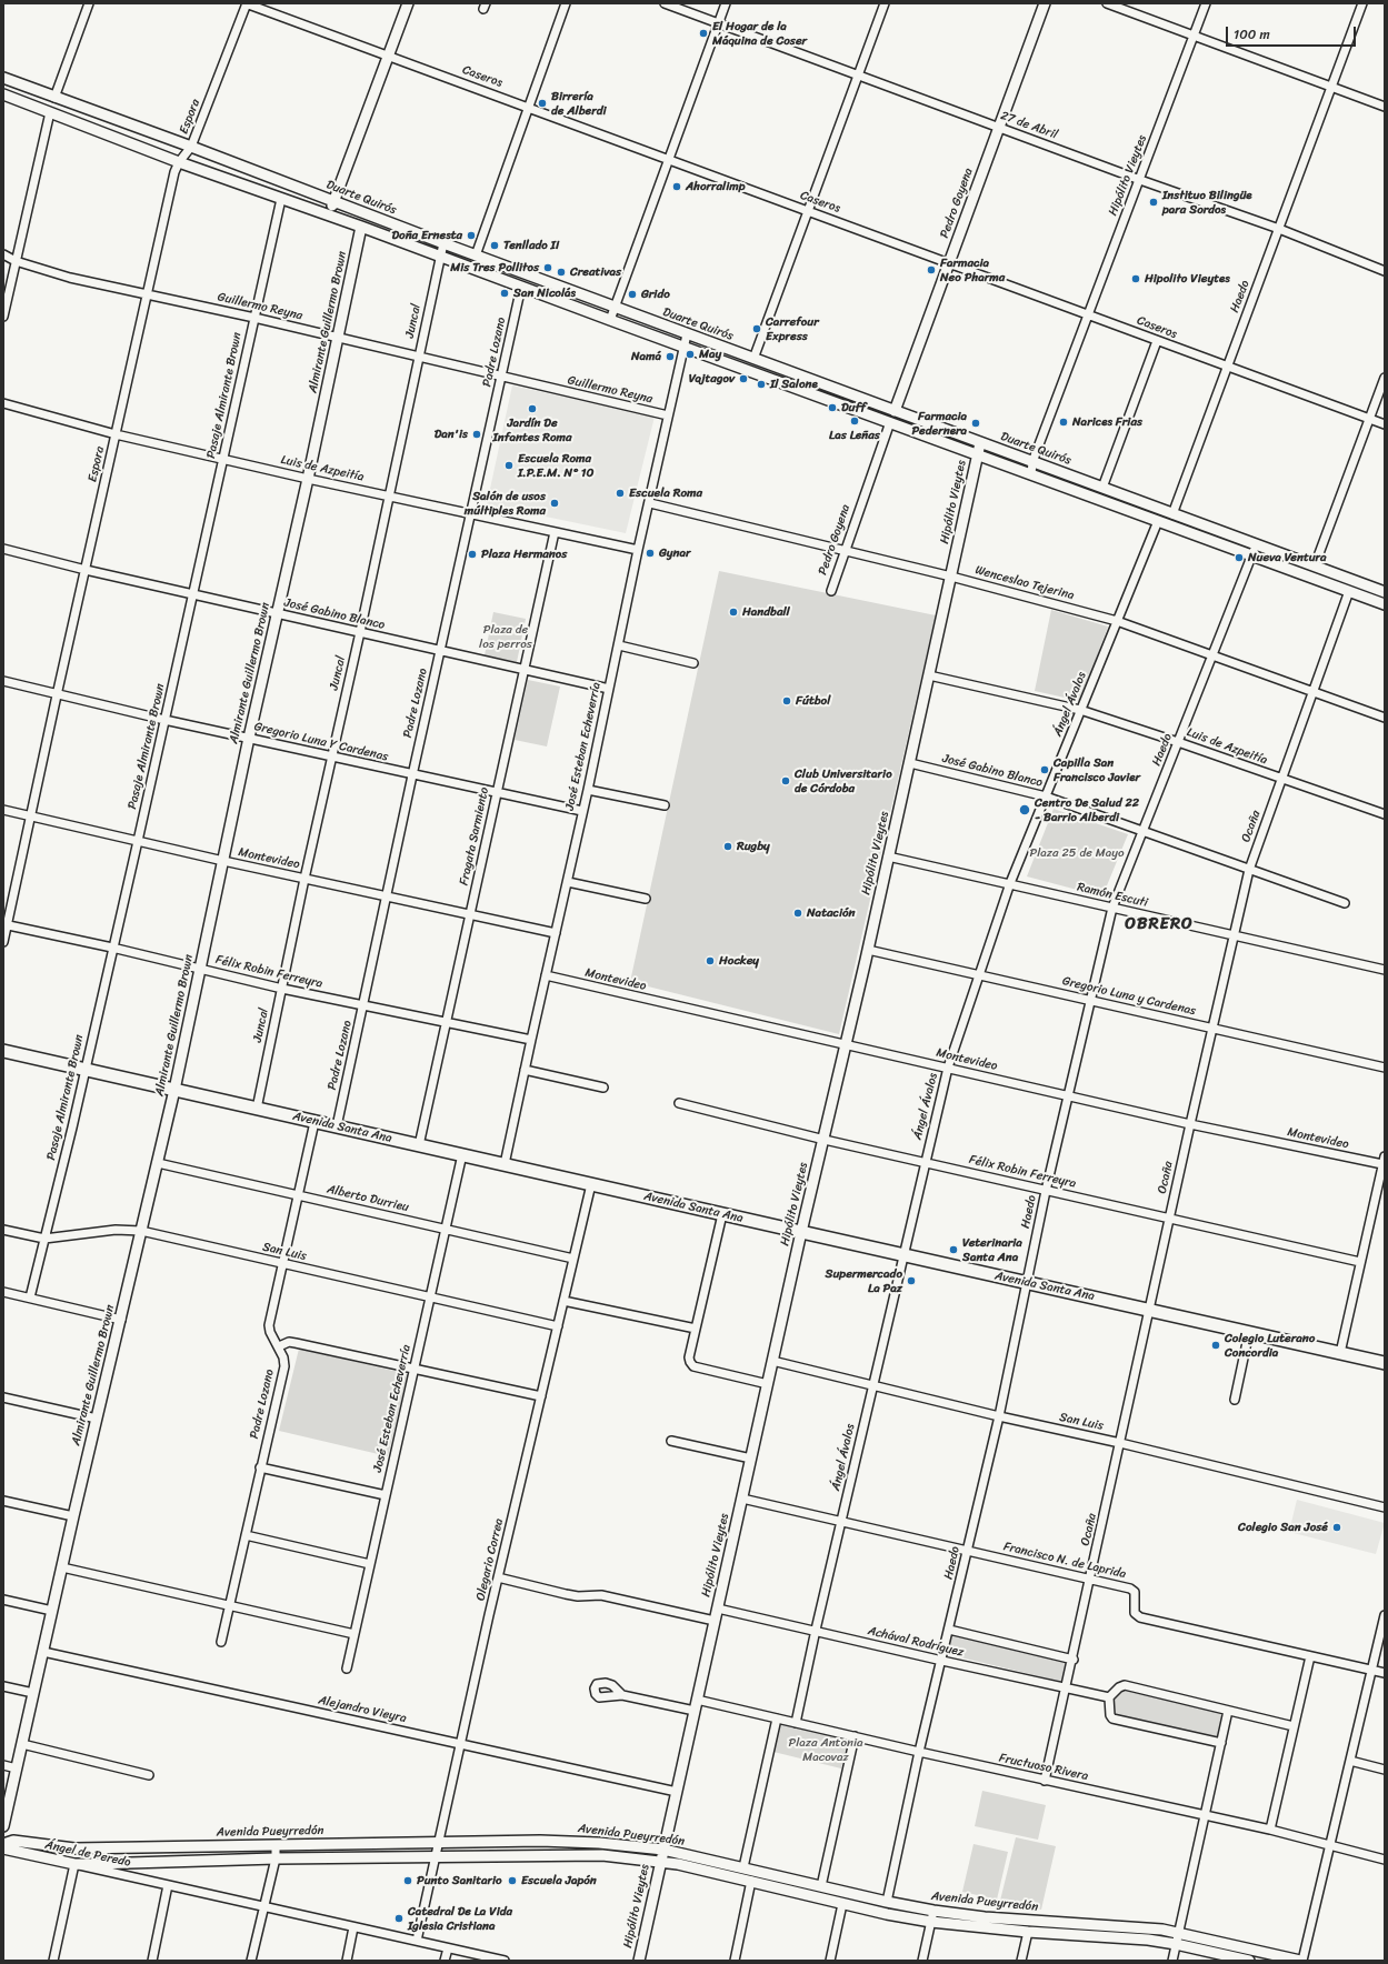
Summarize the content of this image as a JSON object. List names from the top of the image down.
{
  "streets": {
    "main road": [
      "Hipólito Vieytes",
      "Duarte Quirós",
      "Pedro Goyena",
      "Almirante Guillermo Brown",
      "Avenida Santa Ana",
      "Avenida Pueyrredón",
      "Ángel de Peredo"
    ],
    "street": [
      "Caseros",
      "Espora",
      "27 de Abril",
      "Haedo",
      "Guillermo Reyna",
      "Juncal",
      "Padre Lozano",
      "Pasaje Almirante Brown",
      "Luis de Azpeitía",
      "Wenceslao Tejerina",
      "José Gabino Blanco",
      "Ángel Ávalos",
      "Gregorio Luna Y Cardenas",
      "José Esteban Echeverría",
      "Ocaña",
      "Fragata Sarmiento",
      "Montevideo",
      "Ramón Escuti",
      "Félix Robin Ferreyra",
      "Gregorio Luna y Cardenas",
      "Alberto Durrieu",
      "San Luis",
      "Olegario Correa",
      "Francisco N. de Laprida",
      "Achával Rodríguez",
      "Alejandro Vieyra",
      "Fructuoso Rivera"
    ]
  },
  "crossings": [
    ["Caseros", "Espora"],
    ["Caseros", "Hipólito Vieytes"],
    ["Caseros", "Pedro Goyena"],
    ["Caseros", "Haedo"],
    ["Espora", "Duarte Quirós"],
    ["Espora", "Guillermo Reyna"],
    ["Espora", "Luis de Azpeitía"],
    ["Espora", "José Gabino Blanco"],
    ["Espora", "Gregorio Luna Y Cardenas"],
    ["Espora", "Montevideo"],
    ["Espora", "Félix Robin Ferreyra"],
    ["27 de Abril", "Hipólito Vieytes"],
    ["27 de Abril", "Pedro Goyena"],
    ["27 de Abril", "Haedo"],
    ["Hipólito Vieytes", "Duarte Quirós"],
    ["Hipólito Vieytes", "Luis de Azpeitía"],
    ["Hipólito Vieytes", "Wenceslao Tejerina"],
    ["Hipólito Vieytes", "José Gabino Blanco"],
    ["Hipólito Vieytes", "Montevideo"],
    ["Hipólito Vieytes", "Ramón Escuti"],
    ["Hipólito Vieytes", "Félix Robin Ferreyra"],
    ["Hipólito Vieytes", "Gregorio Luna y Cardenas"],
    ["Hipólito Vieytes", "Avenida Santa Ana"],
    ["Hipólito Vieytes", "San Luis"],
    ["Hipólito Vieytes", "Francisco N. de Laprida"],
    ["Hipólito Vieytes", "Achával Rodríguez"],
    ["Hipólito Vieytes", "Alejandro Vieyra"],
    ["Hipólito Vieytes", "Fructuoso Rivera"],
    ["Hipólito Vieytes", "Avenida Pueyrredón"],
    ["Duarte Quirós", "Pedro Goyena"],
    ["Duarte Quirós", "Haedo"],
    ["Duarte Quirós", "Juncal"],
    ["Duarte Quirós", "Almirante Guillermo Brown"],
    ["Duarte Quirós", "Padre Lozano"],
    ["Duarte Quirós", "Pasaje Almirante Brown"],
    ["Duarte Quirós", "Ángel Ávalos"],
    ["Duarte Quirós", "José Esteban Echeverría"],
    ["Duarte Quirós", "Ocaña"],
    ["Pedro Goyena", "Wenceslao Tejerina"],
    ["Haedo", "Luis de Azpeitía"],
    ["Haedo", "Wenceslao Tejerina"],
    ["Haedo", "José Gabino Blanco"],
    ["Haedo", "Montevideo"],
    ["Haedo", "Ramón Escuti"],
    ["Haedo", "Félix Robin Ferreyra"],
    ["Haedo", "Gregorio Luna y Cardenas"],
    ["Haedo", "Avenida Santa Ana"],
    ["Haedo", "San Luis"],
    ["Haedo", "Francisco N. de Laprida"],
    ["Haedo", "Achával Rodríguez"],
    ["Haedo", "Fructuoso Rivera"],
    ["Haedo", "Avenida Pueyrredón"],
    ["Guillermo Reyna", "Juncal"],
    ["Guillermo Reyna", "Almirante Guillermo Brown"],
    ["Guillermo Reyna", "Padre Lozano"],
    ["Guillermo Reyna", "Pasaje Almirante Brown"],
    ["Guillermo Reyna", "José Esteban Echeverría"],
    ["Juncal", "Luis de Azpeitía"],
    ["Juncal", "José Gabino Blanco"],
    ["Juncal", "Gregorio Luna Y Cardenas"],
    ["Juncal", "Montevideo"],
    ["Juncal", "Félix Robin Ferreyra"],
    ["Juncal", "Avenida Santa Ana"],
    ["Almirante Guillermo Brown", "Luis de Azpeitía"],
    ["Almirante Guillermo Brown", "José Gabino Blanco"],
    ["Almirante Guillermo Brown", "Gregorio Luna Y Cardenas"],
    ["Almirante Guillermo Brown", "Montevideo"],
    ["Almirante Guillermo Brown", "Félix Robin Ferreyra"],
    ["Almirante Guillermo Brown", "Avenida Santa Ana"],
    ["Almirante Guillermo Brown", "Alberto Durrieu"],
    ["Almirante Guillermo Brown", "San Luis"],
    ["Almirante Guillermo Brown", "Alejandro Vieyra"],
    ["Padre Lozano", "Luis de Azpeitía"],
    ["Padre Lozano", "José Gabino Blanco"],
    ["Padre Lozano", "Gregorio Luna Y Cardenas"],
    ["Padre Lozano", "Montevideo"],
    ["Padre Lozano", "Félix Robin Ferreyra"],
    ["Padre Lozano", "Avenida Santa Ana"],
    ["Padre Lozano", "Alberto Durrieu"],
    ["Padre Lozano", "San Luis"],
    ["Pasaje Almirante Brown", "Luis de Azpeitía"],
    ["Pasaje Almirante Brown", "José Gabino Blanco"],
    ["Pasaje Almirante Brown", "Gregorio Luna Y Cardenas"],
    ["Pasaje Almirante Brown", "Montevideo"],
    ["Pasaje Almirante Brown", "Félix Robin Ferreyra"],
    ["Pasaje Almirante Brown", "Avenida Santa Ana"],
    ["Pasaje Almirante Brown", "San Luis"],
    ["Luis de Azpeitía", "Ángel Ávalos"],
    ["Luis de Azpeitía", "José Esteban Echeverría"],
    ["Luis de Azpeitía", "Ocaña"],
    ["Luis de Azpeitía", "Fragata Sarmiento"],
    ["Wenceslao Tejerina", "Ángel Ávalos"],
    ["Wenceslao Tejerina", "José Esteban Echeverría"],
    ["Wenceslao Tejerina", "Ocaña"],
    ["José Gabino Blanco", "Ángel Ávalos"],
    ["José Gabino Blanco", "José Esteban Echeverría"],
    ["José Gabino Blanco", "Ocaña"],
    ["José Gabino Blanco", "Fragata Sarmiento"],
    ["Ángel Ávalos", "Montevideo"],
    ["Ángel Ávalos", "Ramón Escuti"],
    ["Ángel Ávalos", "Félix Robin Ferreyra"],
    ["Ángel Ávalos", "Gregorio Luna y Cardenas"],
    ["Ángel Ávalos", "Avenida Santa Ana"],
    ["Ángel Ávalos", "San Luis"],
    ["Ángel Ávalos", "Francisco N. de Laprida"],
    ["Ángel Ávalos", "Achával Rodríguez"],
    ["Ángel Ávalos", "Fructuoso Rivera"],
    ["Gregorio Luna Y Cardenas", "José Esteban Echeverría"],
    ["Gregorio Luna Y Cardenas", "Fragata Sarmiento"],
    ["José Esteban Echeverría", "Montevideo"],
    ["José Esteban Echeverría", "Félix Robin Ferreyra"],
    ["José Esteban Echeverría", "Avenida Santa Ana"],
    ["José Esteban Echeverría", "Alberto Durrieu"],
    ["José Esteban Echeverría", "San Luis"],
    ["Ocaña", "Montevideo"],
    ["Ocaña", "Ramón Escuti"],
    ["Ocaña", "Félix Robin Ferreyra"],
    ["Ocaña", "Gregorio Luna y Cardenas"],
    ["Ocaña", "Avenida Santa Ana"],
    ["Ocaña", "San Luis"],
    ["Ocaña", "Francisco N. de Laprida"],
    ["Ocaña", "Achával Rodríguez"],
    ["Ocaña", "Fructuoso Rivera"],
    ["Fragata Sarmiento", "Montevideo"],
    ["Fragata Sarmiento", "Félix Robin Ferreyra"],
    ["Fragata Sarmiento", "Avenida Santa Ana"],
    ["Avenida Santa Ana", "Olegario Correa"],
    ["Alberto Durrieu", "Olegario Correa"],
    ["San Luis", "Olegario Correa"],
    ["Olegario Correa", "Alejandro Vieyra"],
    ["Olegario Correa", "Avenida Pueyrredón"],
    ["Olegario Correa", "Ángel de Peredo"],
    ["Avenida Pueyrredón", "Ángel de Peredo"]
  ],
  "districts": ["OBRERO"],
  "parks": ["Plaza de los perros", "Plaza 25 de Mayo", "Plaza Antonia Macovaz"],
  "places": [
    "El Hogar de la Máquina de Coser",
    "Birrería de Alberdi",
    "Ahorralimp",
    "Instituo Bilingüe para Sordos",
    "Doña Ernesta",
    "Tenllado II",
    "Mis Tres Pollitos",
    "Farmacia Neo Pharma",
    "Creativas",
    "Hipolito Vieytes",
    "San Nicolás",
    "Grido",
    "Carrefour Express",
    "May",
    "Namá",
    "Vajtagov",
    "Il Salone",
    "Duff",
    "Jardín De Infantes Roma",
    "Las Leñas",
    "Narices Frias",
    "Farmacia Pedernera",
    "Dan'is",
    "Escuela Roma I.P.E.M. N° 10",
    "Escuela Roma",
    "Salón de usos múltiples Roma",
    "Gynar",
    "Plaza Hermanos",
    "Nueva Ventura",
    "Handball",
    "Fútbol",
    "Capilla San Francisco Javier",
    "Club Universitario de Córdoba",
    "Centro De Salud 22 - Barrio Alberdi",
    "Rugby",
    "Natación",
    "Hockey",
    "Veterinaria Santa Ana",
    "Supermercado La Paz",
    "Colegio Luterano Concordia",
    "Colegio San José",
    "Punto Sanitario",
    "Escuela Japón",
    "Catedral De La Vida Iglesia Cristiana"
  ],
  "scale_bar": "100 m"
}
